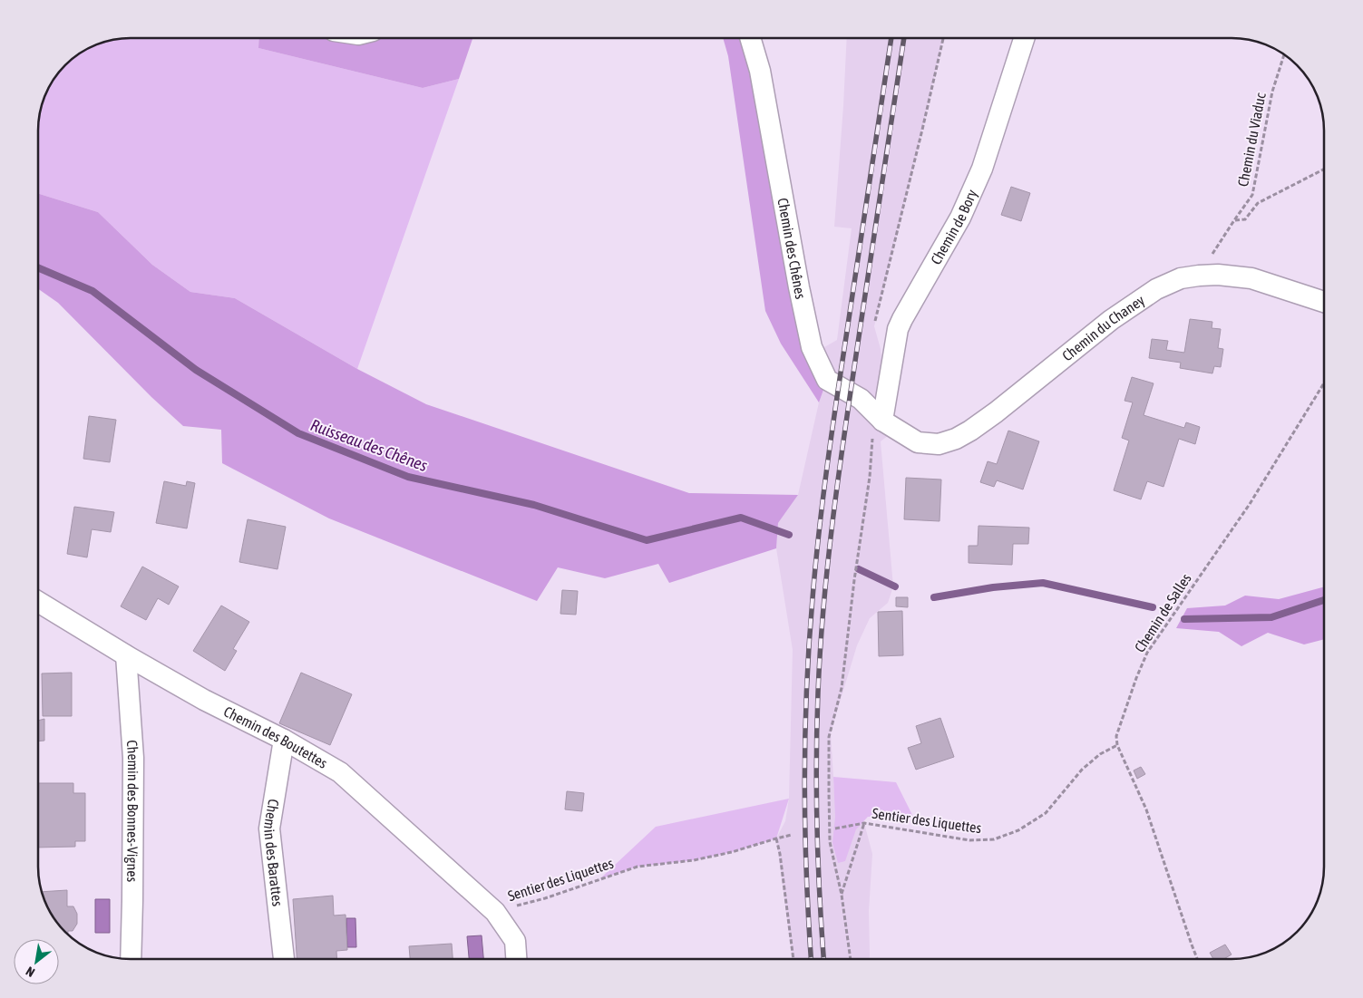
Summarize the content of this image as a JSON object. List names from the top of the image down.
{
  "streets": {
    "street": [
      "Chemin de Bory",
      "Chemin des Chênes",
      "Chemin du Chaney",
      "Chemin des Boutettes",
      "Chemin des Bonnes-Vignes",
      "Chemin des Barattes"
    ],
    "path": ["Chemin du Viaduc", "Chemin de Salles", "Sentier des Liquettes"]
  },
  "crossings": [
    ["Chemin du Viaduc", "Chemin du Chaney"],
    ["Chemin de Bory", "Chemin des Chênes"],
    ["Chemin de Bory", "Chemin du Chaney"],
    ["Chemin des Chênes", "Chemin du Chaney"],
    ["Chemin de Salles", "Sentier des Liquettes"],
    ["Chemin des Boutettes", "Chemin des Bonnes-Vignes"],
    ["Chemin des Boutettes", "Sentier des Liquettes"],
    ["Chemin des Boutettes", "Chemin des Barattes"]
  ],
  "water": ["Ruisseau des Chênes"],
  "north": "bottom left"
}
